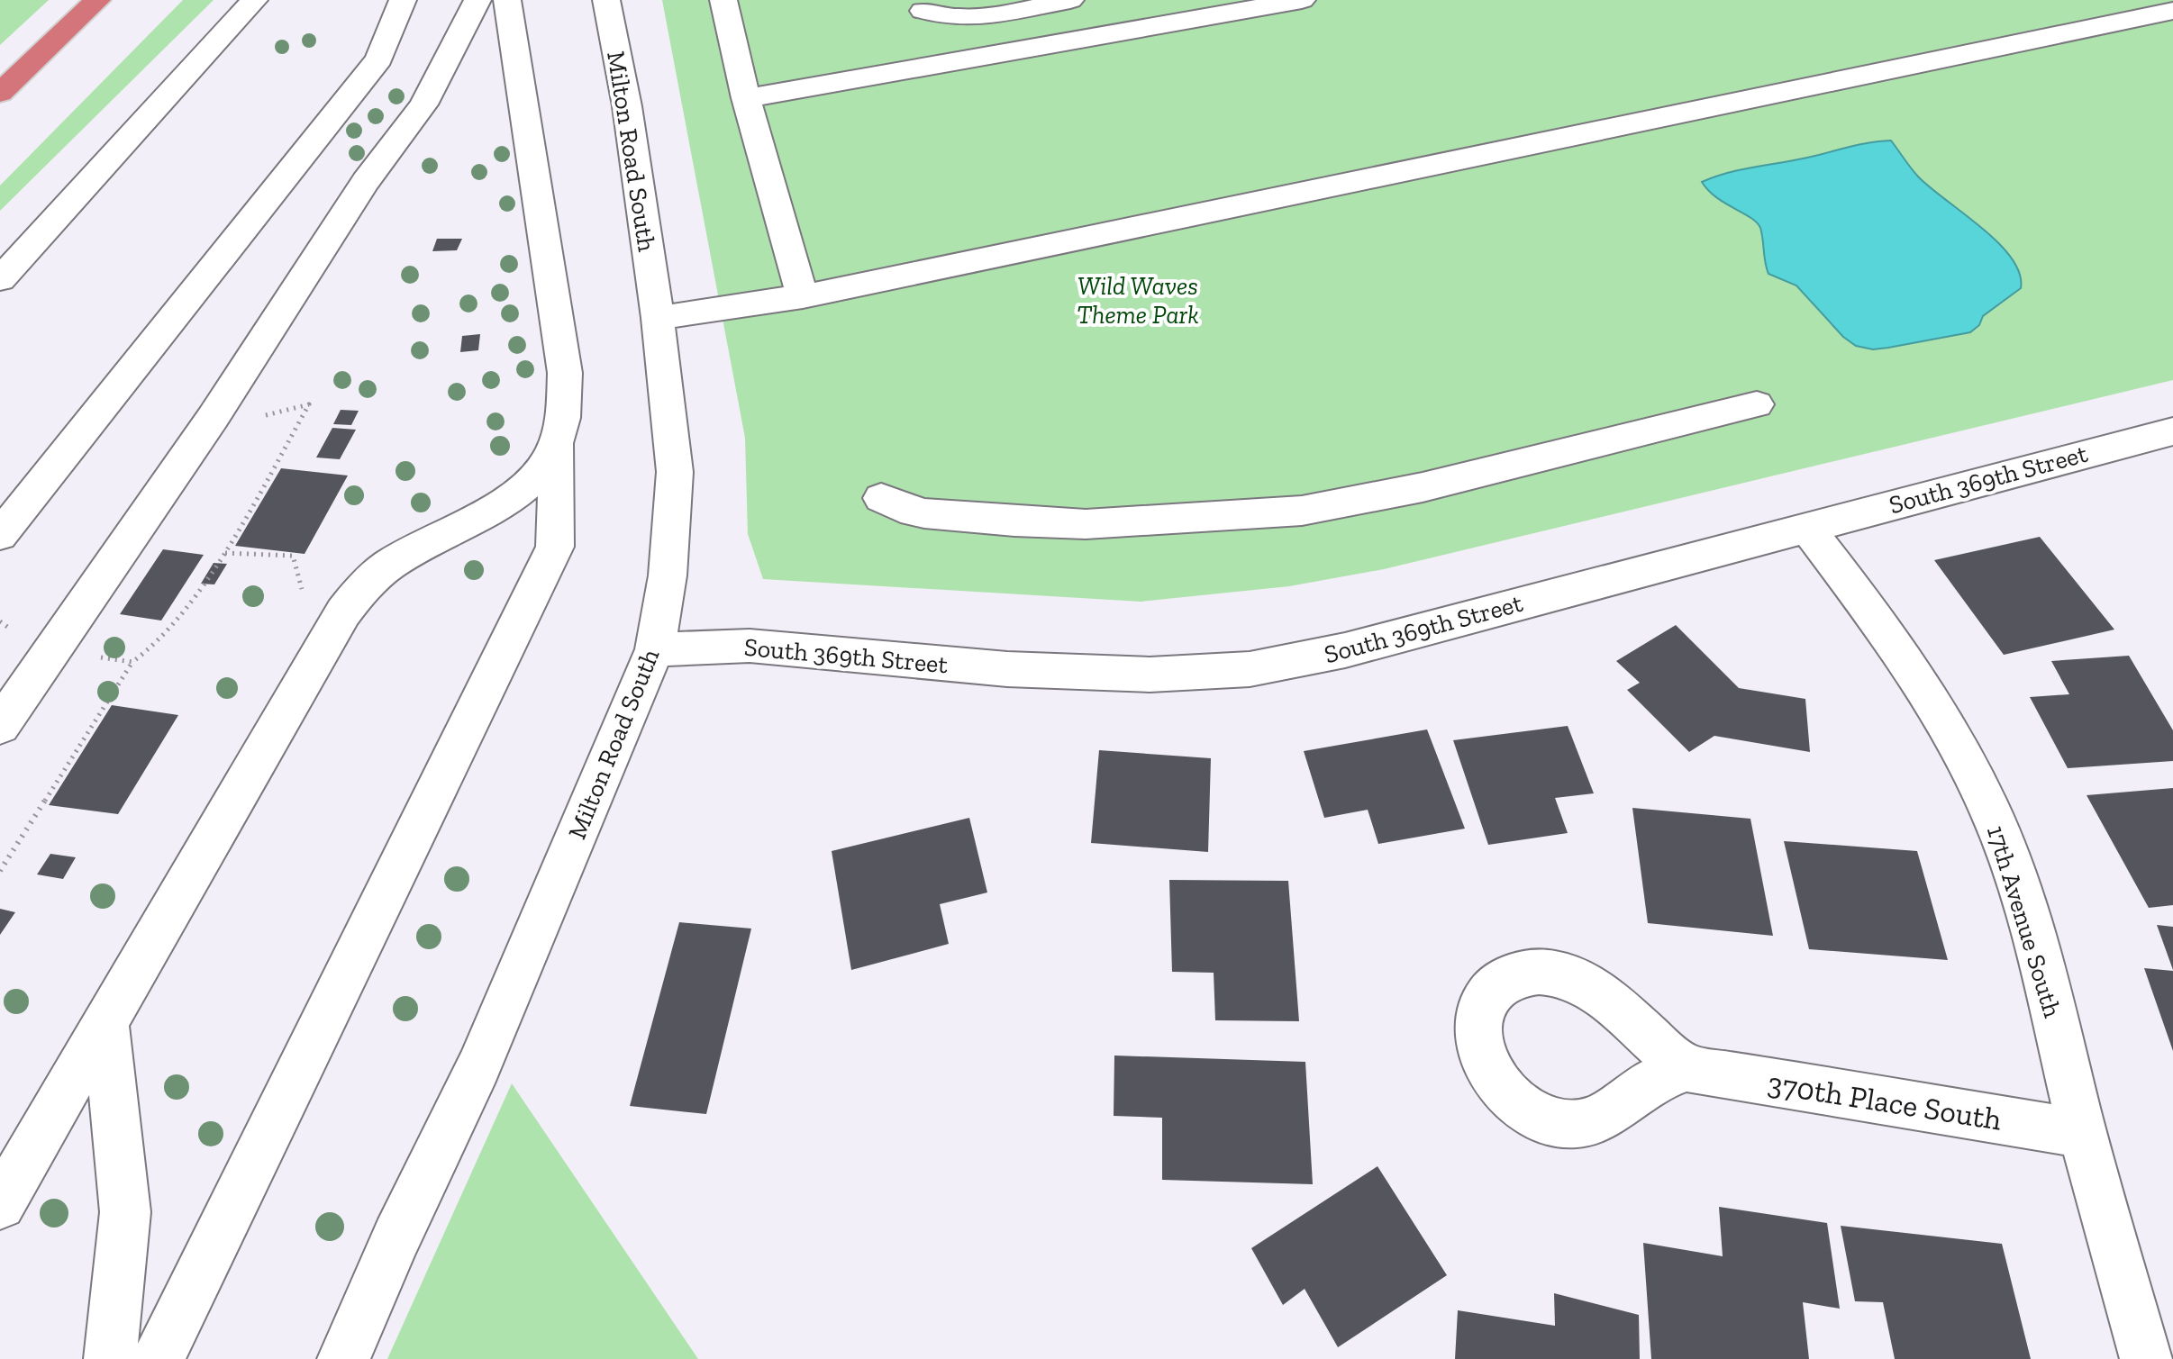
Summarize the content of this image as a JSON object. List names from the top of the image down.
{
  "streets": {
    "street": [
      "Milton Road South",
      "South 369th Street",
      "17th Avenue South",
      "370th Place South"
    ]
  },
  "crossings": [
    ["Milton Road South", "South 369th Street"],
    ["South 369th Street", "17th Avenue South"],
    ["17th Avenue South", "370th Place South"]
  ],
  "parks": ["Wild Waves Theme Park"]
}
